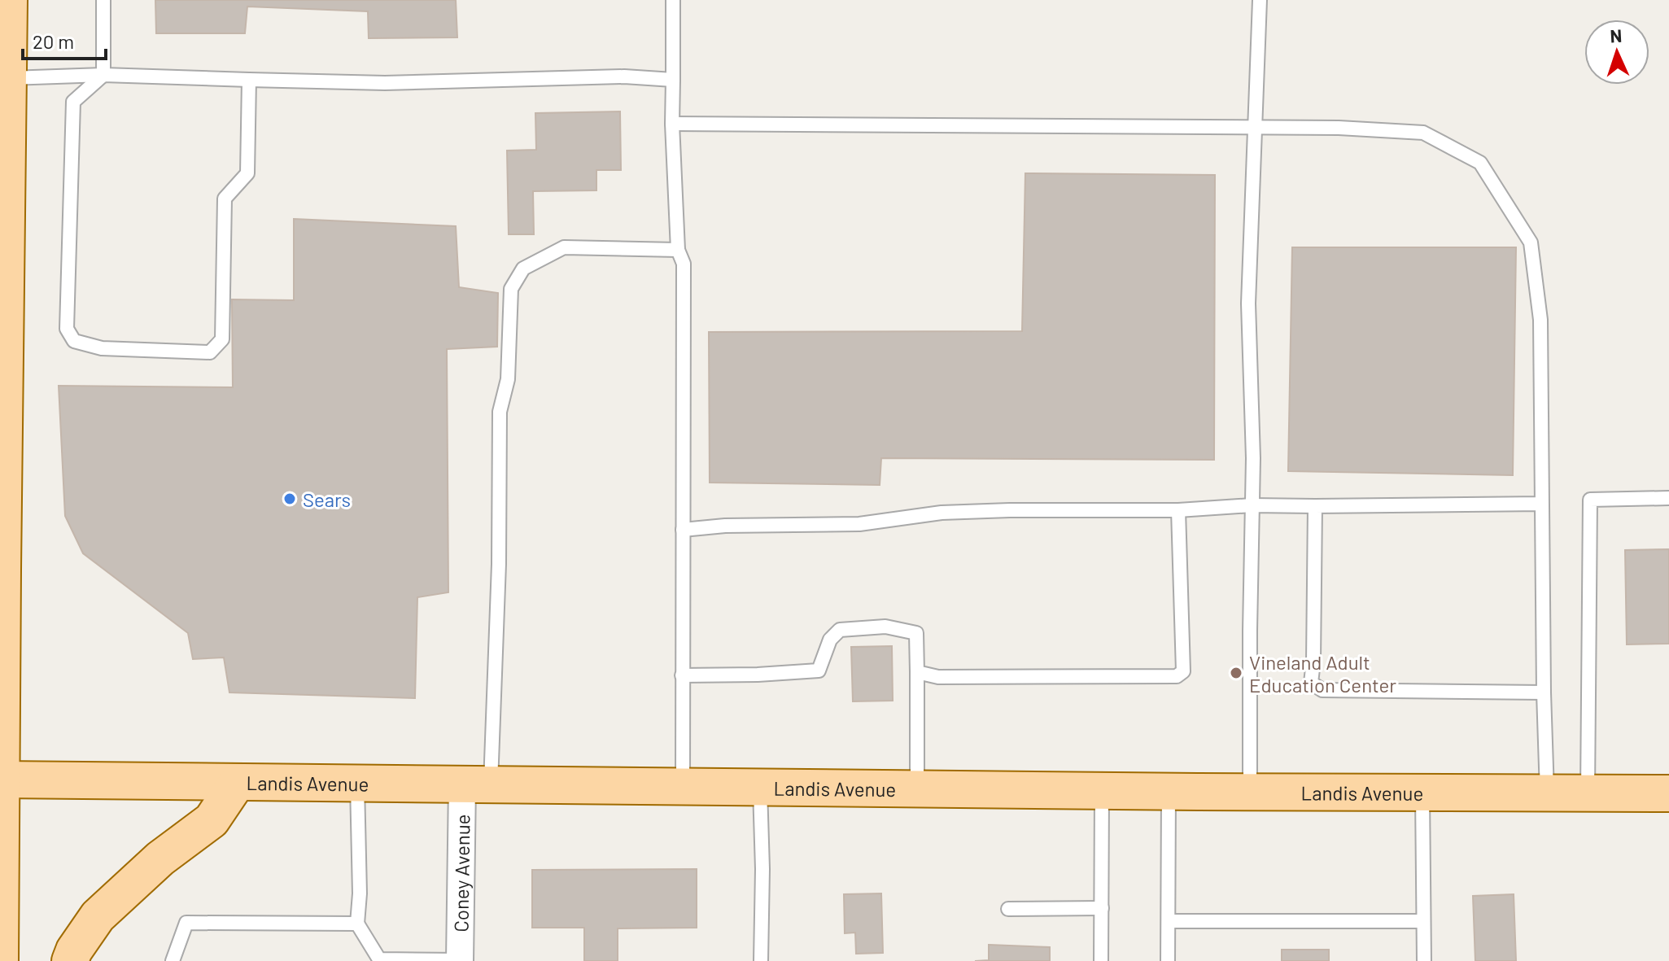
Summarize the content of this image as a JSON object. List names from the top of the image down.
{
  "streets": {
    "main road": ["Landis Avenue"],
    "street": ["Coney Avenue"]
  },
  "crossings": [
    ["Landis Avenue", "Coney Avenue"]
  ],
  "places": ["Sears", "Vineland Adult Education Center"],
  "scale_bar": "20 m",
  "north": "top"
}
